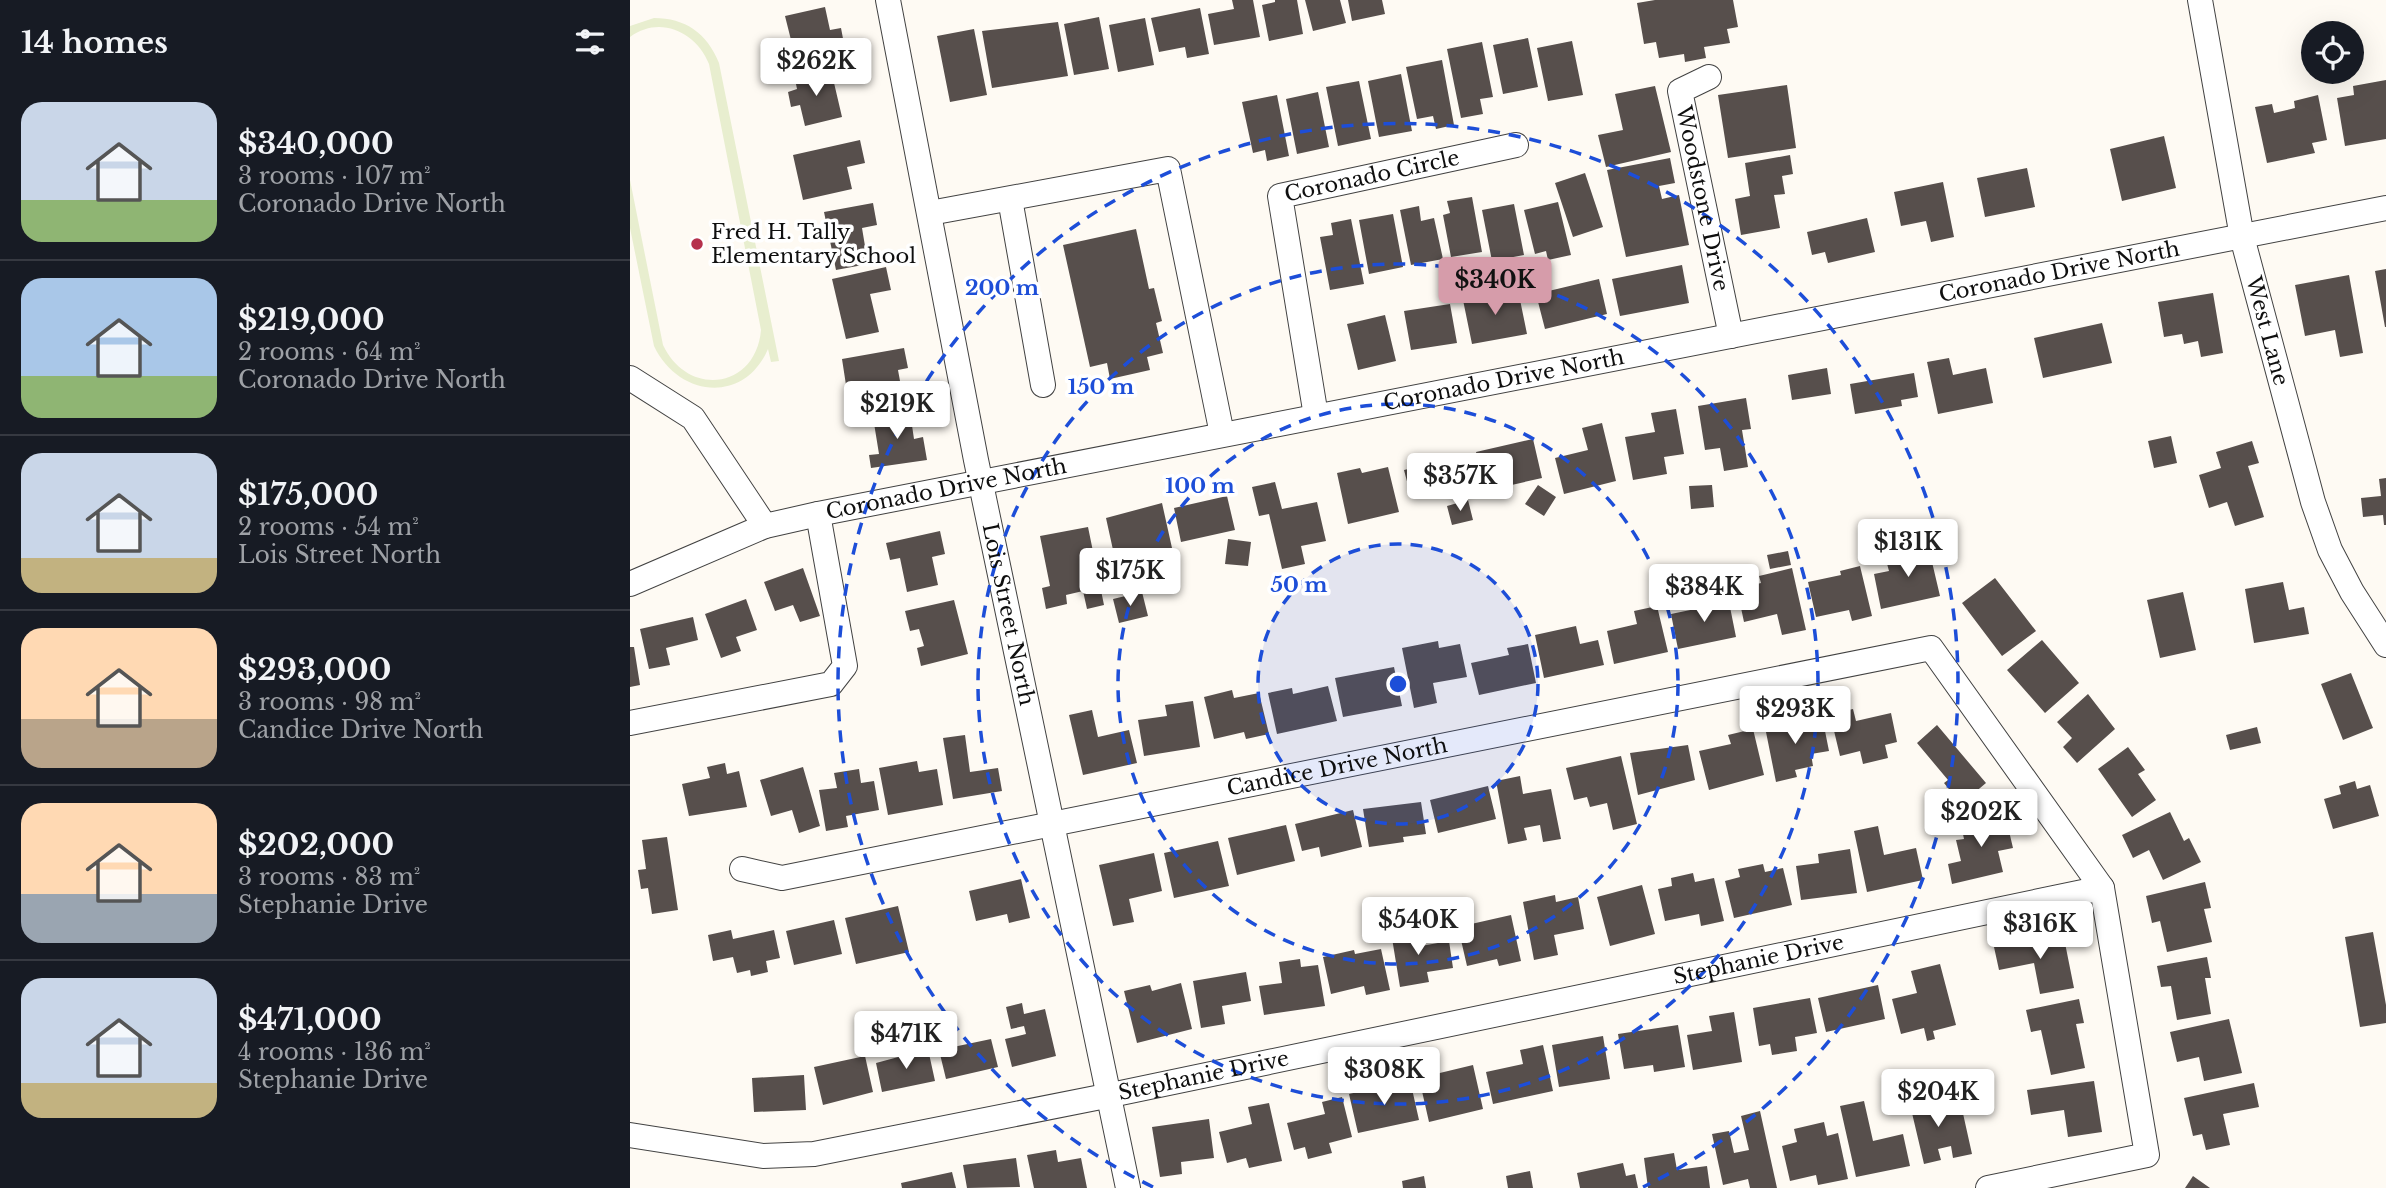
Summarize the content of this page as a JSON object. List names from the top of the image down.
{
  "streets": {
    "street": [
      "Coronado Circle",
      "Woodstone Drive",
      "Coronado Drive North",
      "West Lane",
      "Lois Street North",
      "Candice Drive North",
      "Stephanie Drive"
    ]
  },
  "crossings": [
    ["Coronado Circle", "Coronado Drive North"],
    ["Woodstone Drive", "Coronado Drive North"],
    ["Coronado Drive North", "West Lane"],
    ["Coronado Drive North", "Lois Street North"],
    ["Lois Street North", "Candice Drive North"],
    ["Lois Street North", "Stephanie Drive"],
    ["Candice Drive North", "Stephanie Drive"]
  ],
  "places": ["Fred H. Tally Elementary School"],
  "page": {
    "heading": "14 homes",
    "price": [
      "$262K",
      "$340K",
      "$219K",
      "$357K",
      "$131K",
      "$175K",
      "$384K",
      "$293K",
      "$202K",
      "$540K",
      "$316K",
      "$471K",
      "$308K",
      "$204K"
    ],
    "list": [
      {
        "name": "$340,000",
        "note": "3 rooms · 107 m² · Coronado Drive North"
      },
      {
        "name": "$219,000",
        "note": "2 rooms · 64 m² · Coronado Drive North"
      },
      {
        "name": "$175,000",
        "note": "2 rooms · 54 m² · Lois Street North"
      },
      {
        "name": "$293,000",
        "note": "3 rooms · 98 m² · Candice Drive North"
      },
      {
        "name": "$202,000",
        "note": "3 rooms · 83 m² · Stephanie Drive"
      },
      {
        "name": "$471,000",
        "note": "4 rooms · 136 m² · Stephanie Drive"
      }
    ]
  },
  "rings": [
    "200 m",
    "150 m",
    "100 m",
    "50 m"
  ]
}
